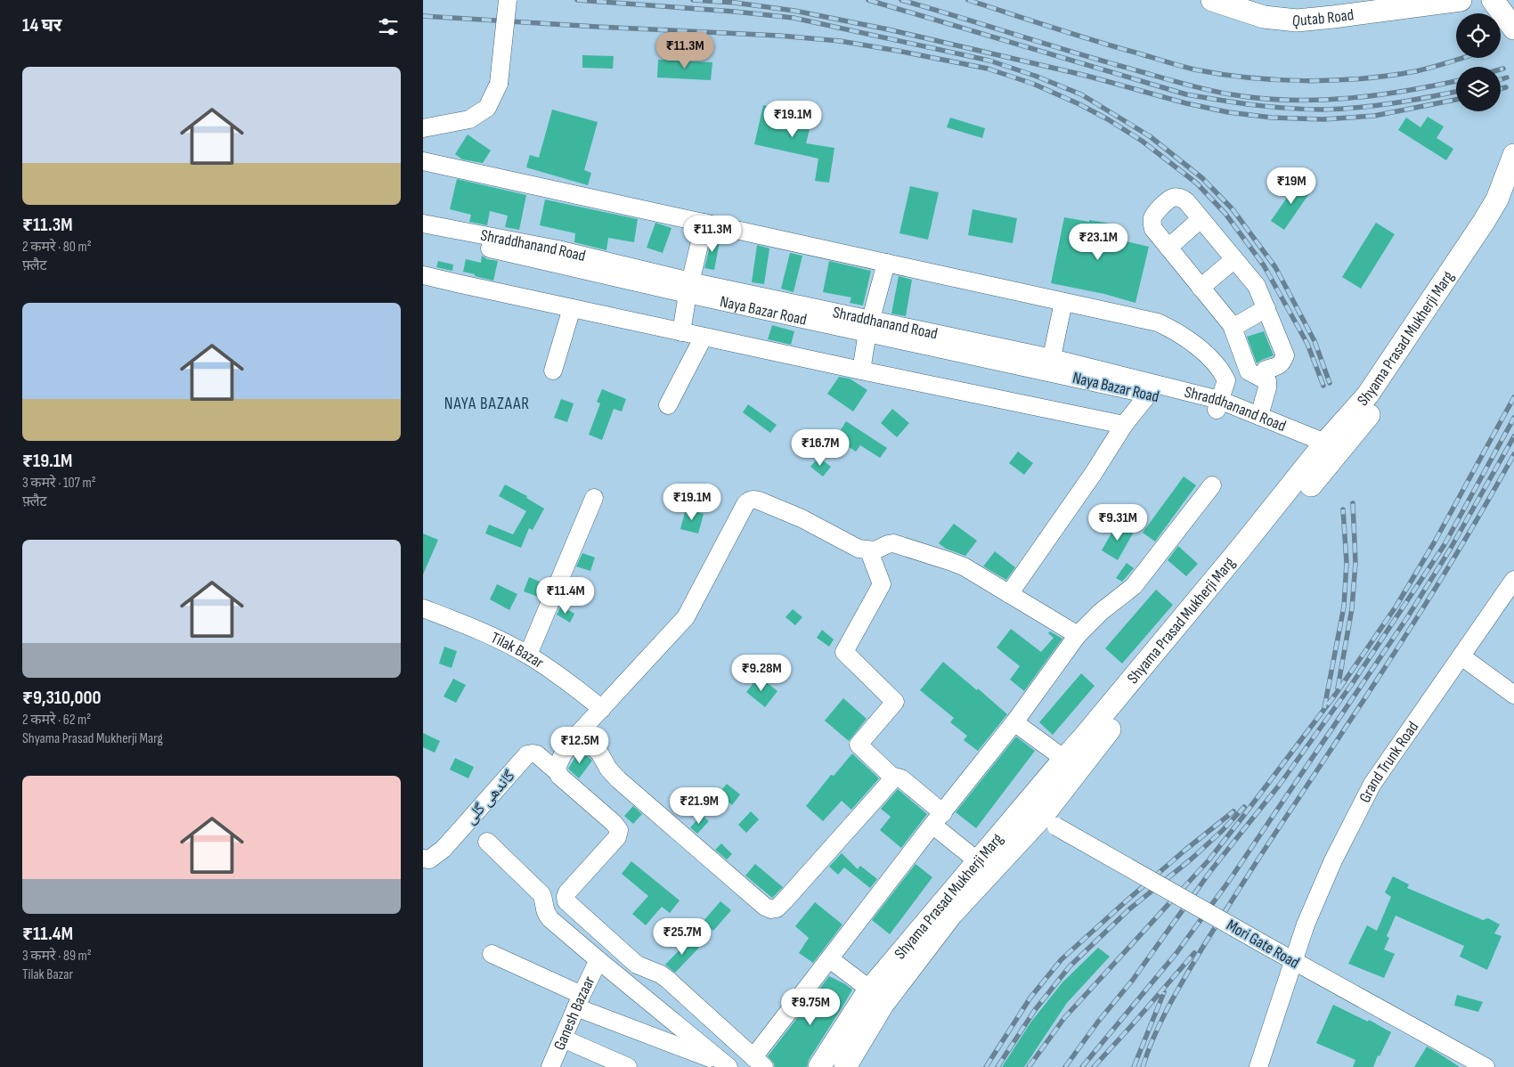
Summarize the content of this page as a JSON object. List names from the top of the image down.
{
  "streets": {
    "main road": ["Qutab Road", "Shyama Prasad Mukherji Marg"],
    "street": [
      "Shraddhanand Road",
      "Naya Bazar Road",
      "Tilak Bazar",
      "Grand Trunk Road",
      "گاندھی گلی",
      "Mori Gate Road",
      "Ganesh Bazaar"
    ]
  },
  "crossings": [
    ["Shraddhanand Road", "Naya Bazar Road"],
    ["Shraddhanand Road", "Shyama Prasad Mukherji Marg"],
    ["Naya Bazar Road", "Shyama Prasad Mukherji Marg"],
    ["Shyama Prasad Mukherji Marg", "Mori Gate Road"],
    ["Grand Trunk Road", "Mori Gate Road"]
  ],
  "districts": ["NAYA BAZAAR"],
  "page": {
    "heading": "14 घर",
    "price": [
      "₹11.3M",
      "₹19.1M",
      "₹19M",
      "₹11.3M",
      "₹23.1M",
      "₹16.7M",
      "₹19.1M",
      "₹9.31M",
      "₹11.4M",
      "₹9.28M",
      "₹12.5M",
      "₹21.9M",
      "₹25.7M",
      "₹9.75M"
    ],
    "list": [
      {
        "name": "₹11.3M",
        "note": "2 कमरे · 80 m² · फ़्लैट"
      },
      {
        "name": "₹19.1M",
        "note": "3 कमरे · 107 m² · फ़्लैट"
      },
      {
        "name": "₹9,310,000",
        "note": "2 कमरे · 62 m² · Shyama Prasad Mukherji Marg"
      },
      {
        "name": "₹11.4M",
        "note": "3 कमरे · 89 m² · Tilak Bazar"
      }
    ]
  }
}
